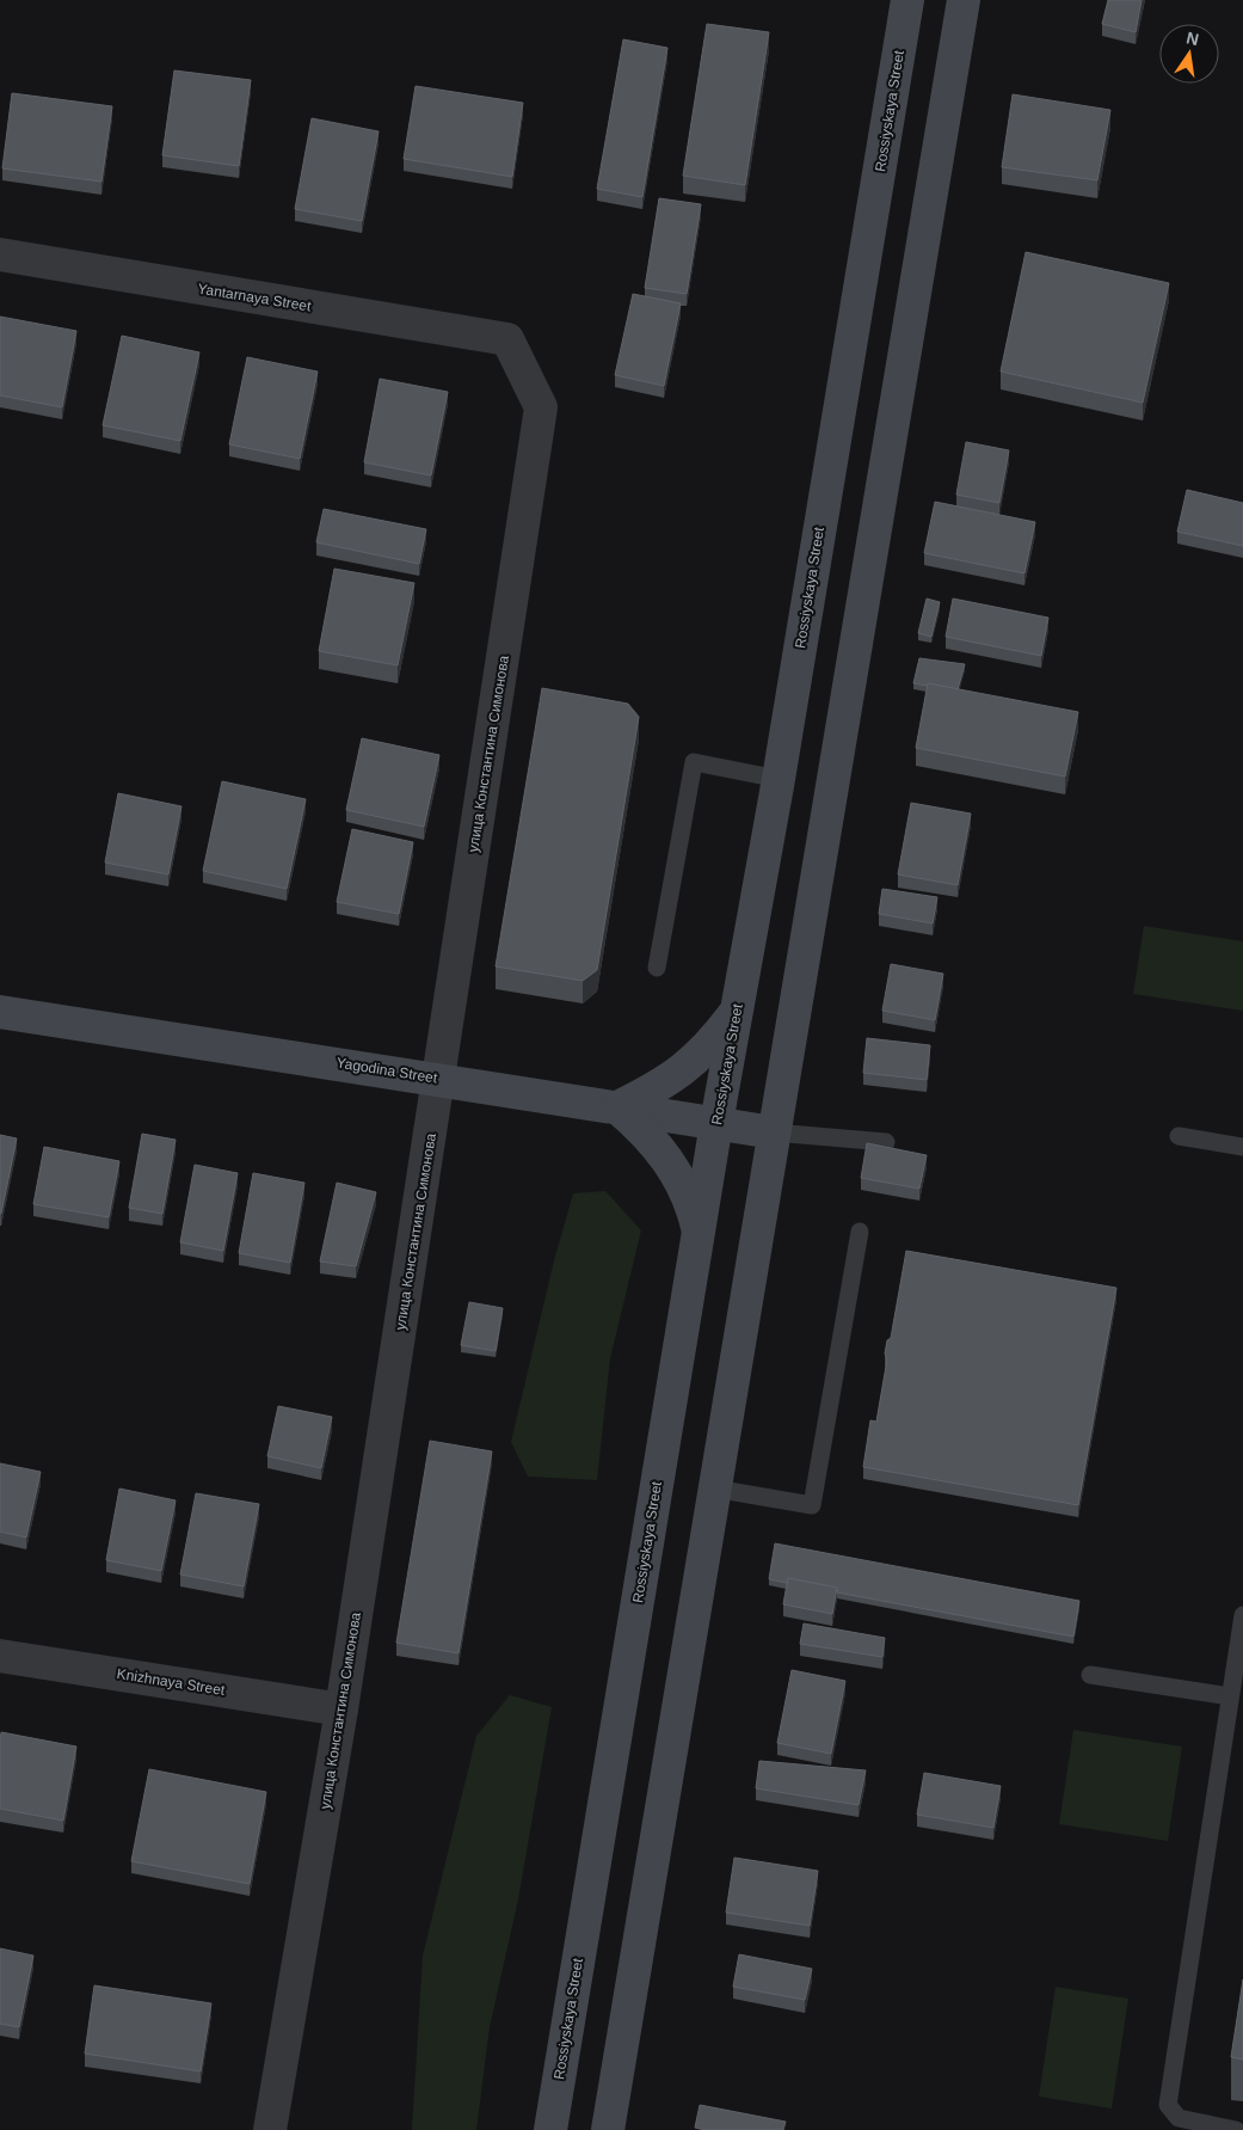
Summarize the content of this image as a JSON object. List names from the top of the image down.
{
  "streets": {
    "main road": ["Rossiyskaya Street", "Yagodina Street"],
    "street": ["Yantarnaya Street", "улица Константина Симонова", "Knizhnaya Street"]
  },
  "crossings": [
    ["Rossiyskaya Street", "Yagodina Street"],
    ["Yantarnaya Street", "улица Константина Симонова"],
    ["улица Константина Симонова", "Yagodina Street"],
    ["улица Константина Симонова", "Knizhnaya Street"]
  ],
  "north": "top"
}
